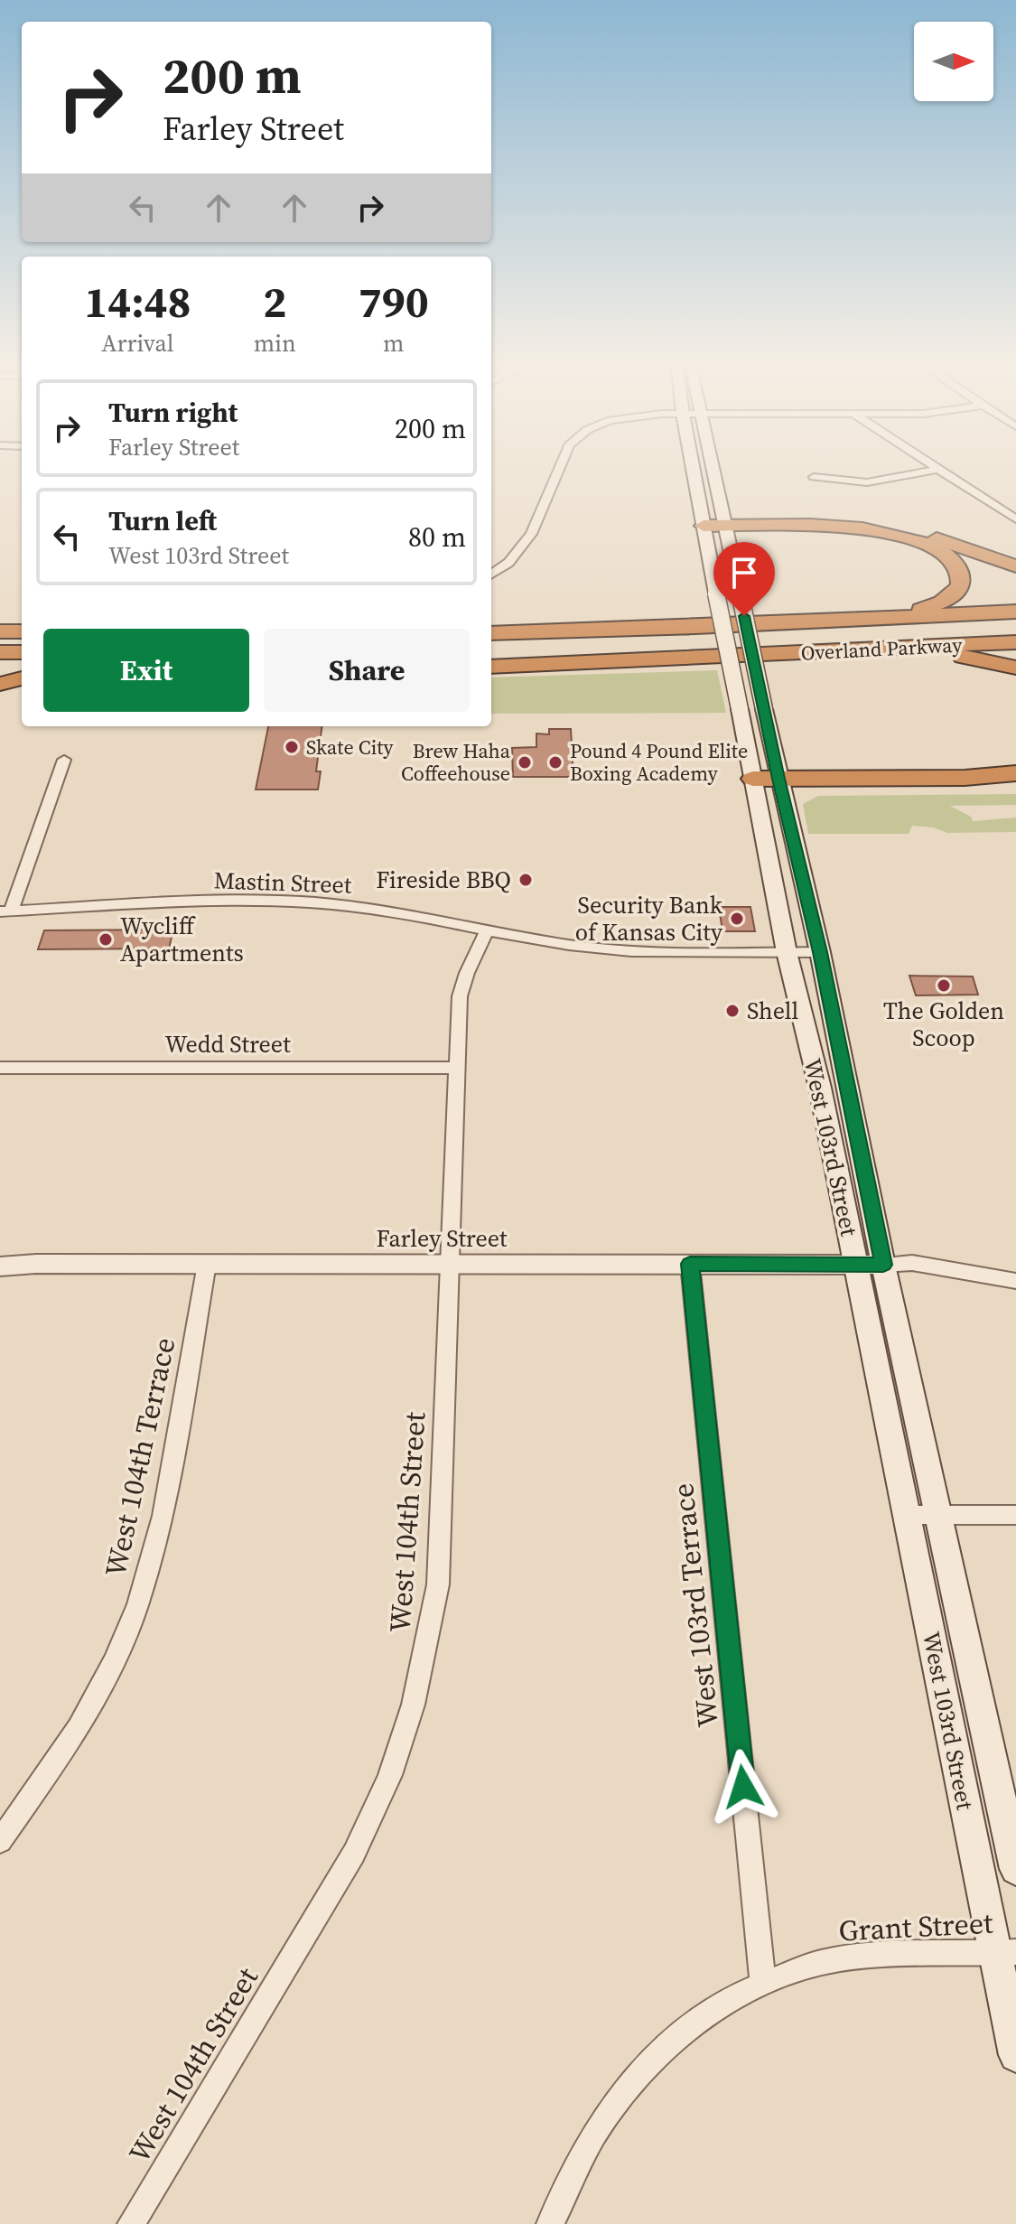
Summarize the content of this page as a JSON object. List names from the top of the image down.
{
  "streets": {
    "highway": ["Overland Parkway"],
    "main road": ["West 103rd Street"],
    "street": [
      "Mastin Street",
      "Wedd Street",
      "Farley Street",
      "West 104th Terrace",
      "West 104th Street",
      "West 103rd Terrace",
      "Grant Street"
    ]
  },
  "crossings": [
    ["Mastin Street", "West 103rd Street"],
    ["Mastin Street", "West 104th Street"],
    ["Wedd Street", "West 104th Street"],
    ["West 103rd Street", "Farley Street"],
    ["West 103rd Street", "Grant Street"],
    ["Farley Street", "West 104th Terrace"],
    ["Farley Street", "West 104th Street"],
    ["Farley Street", "West 103rd Terrace"],
    ["West 103rd Terrace", "Grant Street"]
  ],
  "places": [
    "Skate City",
    "Brew Haha Coffeehouse",
    "Pound 4 Pound Elite Boxing Academy",
    "Fireside BBQ",
    "Security Bank of Kansas City",
    "Wycliff Apartments",
    "The Golden Scoop",
    "Shell"
  ],
  "north": "right",
  "page": {
    "turn": ["200 m", "Farley Street"],
    "eta": [
      "14:48",
      "Arrival",
      "2",
      "min",
      "790",
      "m"
    ],
    "list": [
      {
        "name": "Turn right",
        "note": "Farley Street",
        "value": "200 m"
      },
      {
        "name": "Turn left",
        "note": "West 103rd Street",
        "value": "80 m"
      }
    ],
    "buttons": ["Exit", "Share"]
  }
}
